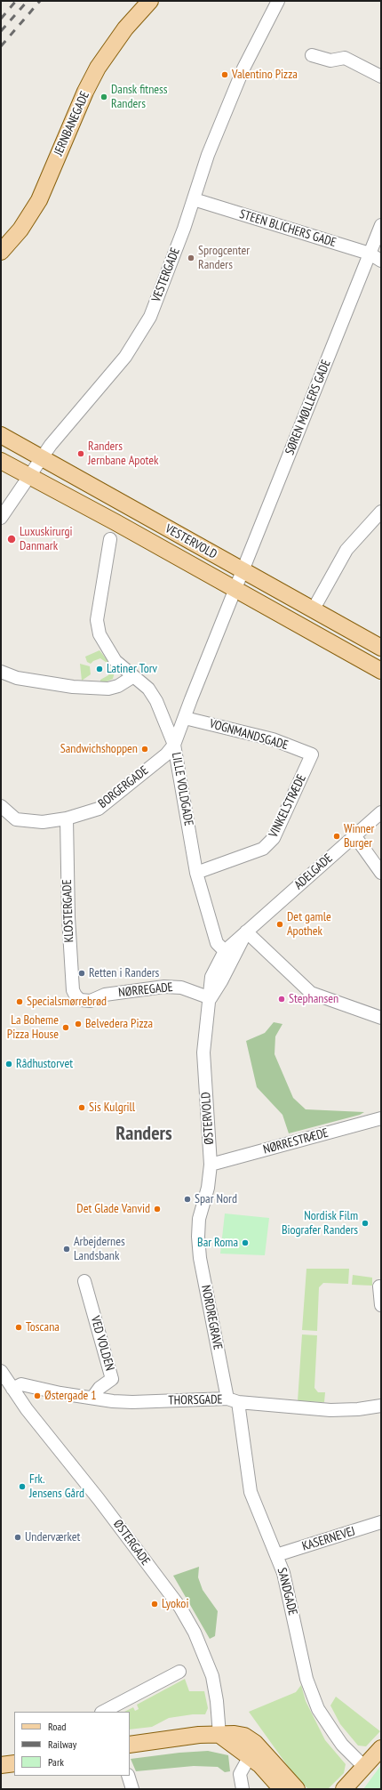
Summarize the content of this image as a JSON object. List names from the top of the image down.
{
  "streets": {
    "main road": ["JERNBANEGADE", "VESTERVOLD"],
    "street": [
      "STEEN BLICHERS GADE",
      "VESTERGADE",
      "SØREN MØLLERS GADE",
      "VOGNMANDSGADE",
      "BORGERGADE",
      "LILLE VOLDGADE",
      "VINKELSTRÆDE",
      "ADELGADE",
      "KLOSTERGADE",
      "NØRREGADE",
      "ØSTERVOLD",
      "NØRRESTRÆDE",
      "NORDREGRAVE",
      "VED VOLDEN",
      "THORSGADE",
      "KASERNEVEJ",
      "ØSTERGADE",
      "SANDGADE"
    ]
  },
  "crossings": [
    ["STEEN BLICHERS GADE", "VESTERGADE"],
    ["STEEN BLICHERS GADE", "SØREN MØLLERS GADE"],
    ["VESTERGADE", "VESTERVOLD"],
    ["SØREN MØLLERS GADE", "VESTERVOLD"],
    ["SØREN MØLLERS GADE", "LILLE VOLDGADE"],
    ["VESTERVOLD", "LILLE VOLDGADE"],
    ["VOGNMANDSGADE", "LILLE VOLDGADE"],
    ["VOGNMANDSGADE", "VINKELSTRÆDE"],
    ["BORGERGADE", "LILLE VOLDGADE"],
    ["BORGERGADE", "KLOSTERGADE"],
    ["LILLE VOLDGADE", "VINKELSTRÆDE"],
    ["LILLE VOLDGADE", "ADELGADE"],
    ["LILLE VOLDGADE", "ØSTERVOLD"],
    ["ADELGADE", "ØSTERVOLD"],
    ["KLOSTERGADE", "NØRREGADE"],
    ["NØRREGADE", "ØSTERVOLD"],
    ["ØSTERVOLD", "NØRRESTRÆDE"],
    ["ØSTERVOLD", "NORDREGRAVE"],
    ["NORDREGRAVE", "THORSGADE"],
    ["NORDREGRAVE", "SANDGADE"],
    ["VED VOLDEN", "THORSGADE"],
    ["THORSGADE", "ØSTERGADE"],
    ["THORSGADE", "SANDGADE"],
    ["KASERNEVEJ", "SANDGADE"]
  ],
  "districts": ["Randers"],
  "places": [
    "Valentino Pizza",
    "Dansk fitness Randers",
    "Sprogcenter Randers",
    "Randers Jernbane Apotek",
    "Luxuskirurgi Danmark",
    "Latiner Torv",
    "Sandwichshoppen",
    "Winner Burger",
    "Det gamle Apothek",
    "Retten i Randers",
    "Stephansen",
    "Specialsmørrebrød",
    "Belvedera Pizza",
    "La Boheme Pizza House",
    "Rådhustorvet",
    "Sis Kulgrill",
    "Spar Nord",
    "Det Glade Vanvid",
    "Nordisk Film Biografer Randers",
    "Bar Roma",
    "Arbejdernes Landsbank",
    "Toscana",
    "Østergade 1",
    "Frk. Jensens Gård",
    "Underværket",
    "Lyokoi"
  ],
  "legend": ["Road", "Railway", "Park"]
}
